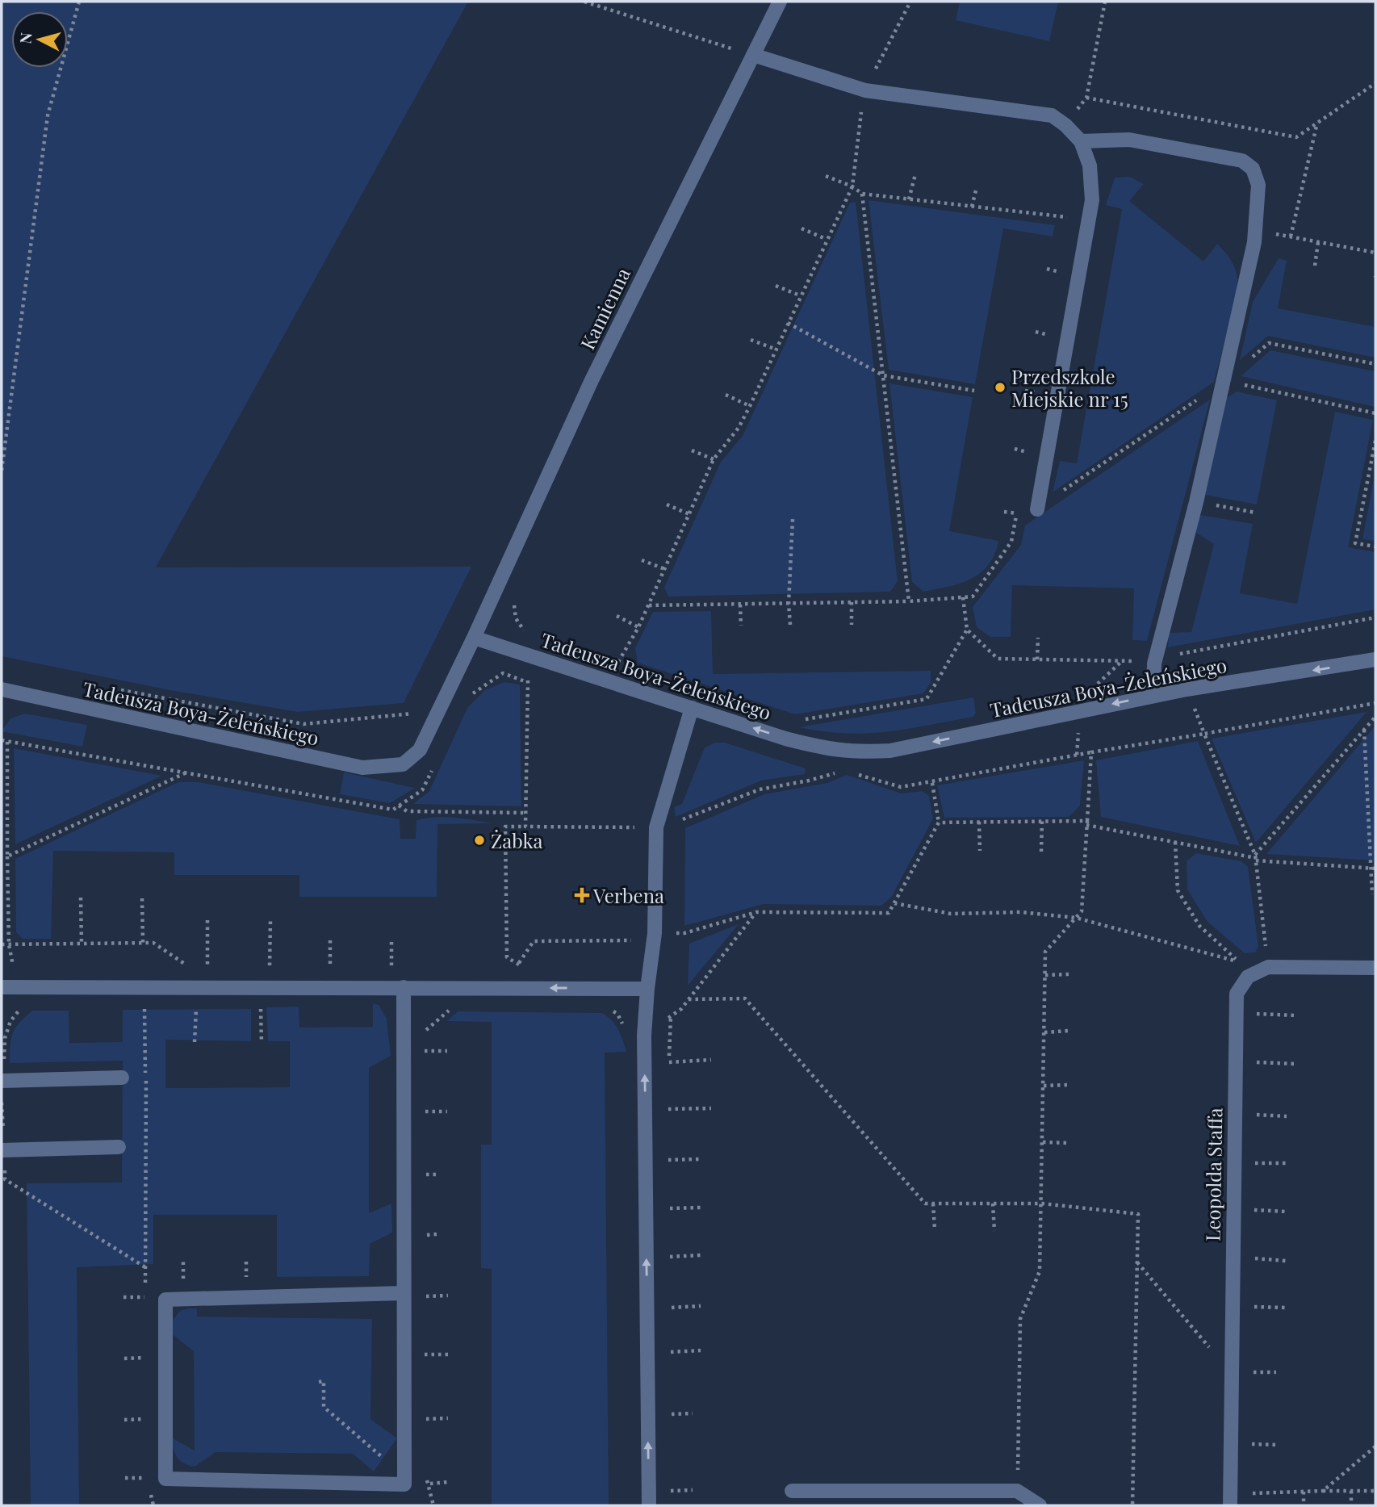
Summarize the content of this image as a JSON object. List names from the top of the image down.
{
  "streets": {
    "street": ["Kamienna", "Tadeusza Boya-Żeleńskiego", "Leopolda Staffa"]
  },
  "crossings": [
    ["Kamienna", "Tadeusza Boya-Żeleńskiego"]
  ],
  "one_way": ["Tadeusza Boya-Żeleńskiego"],
  "places": {
    "other": ["Przedszkole Miejskie nr 15", "Żabka"],
    "health": ["Verbena"]
  },
  "north": "left"
}
